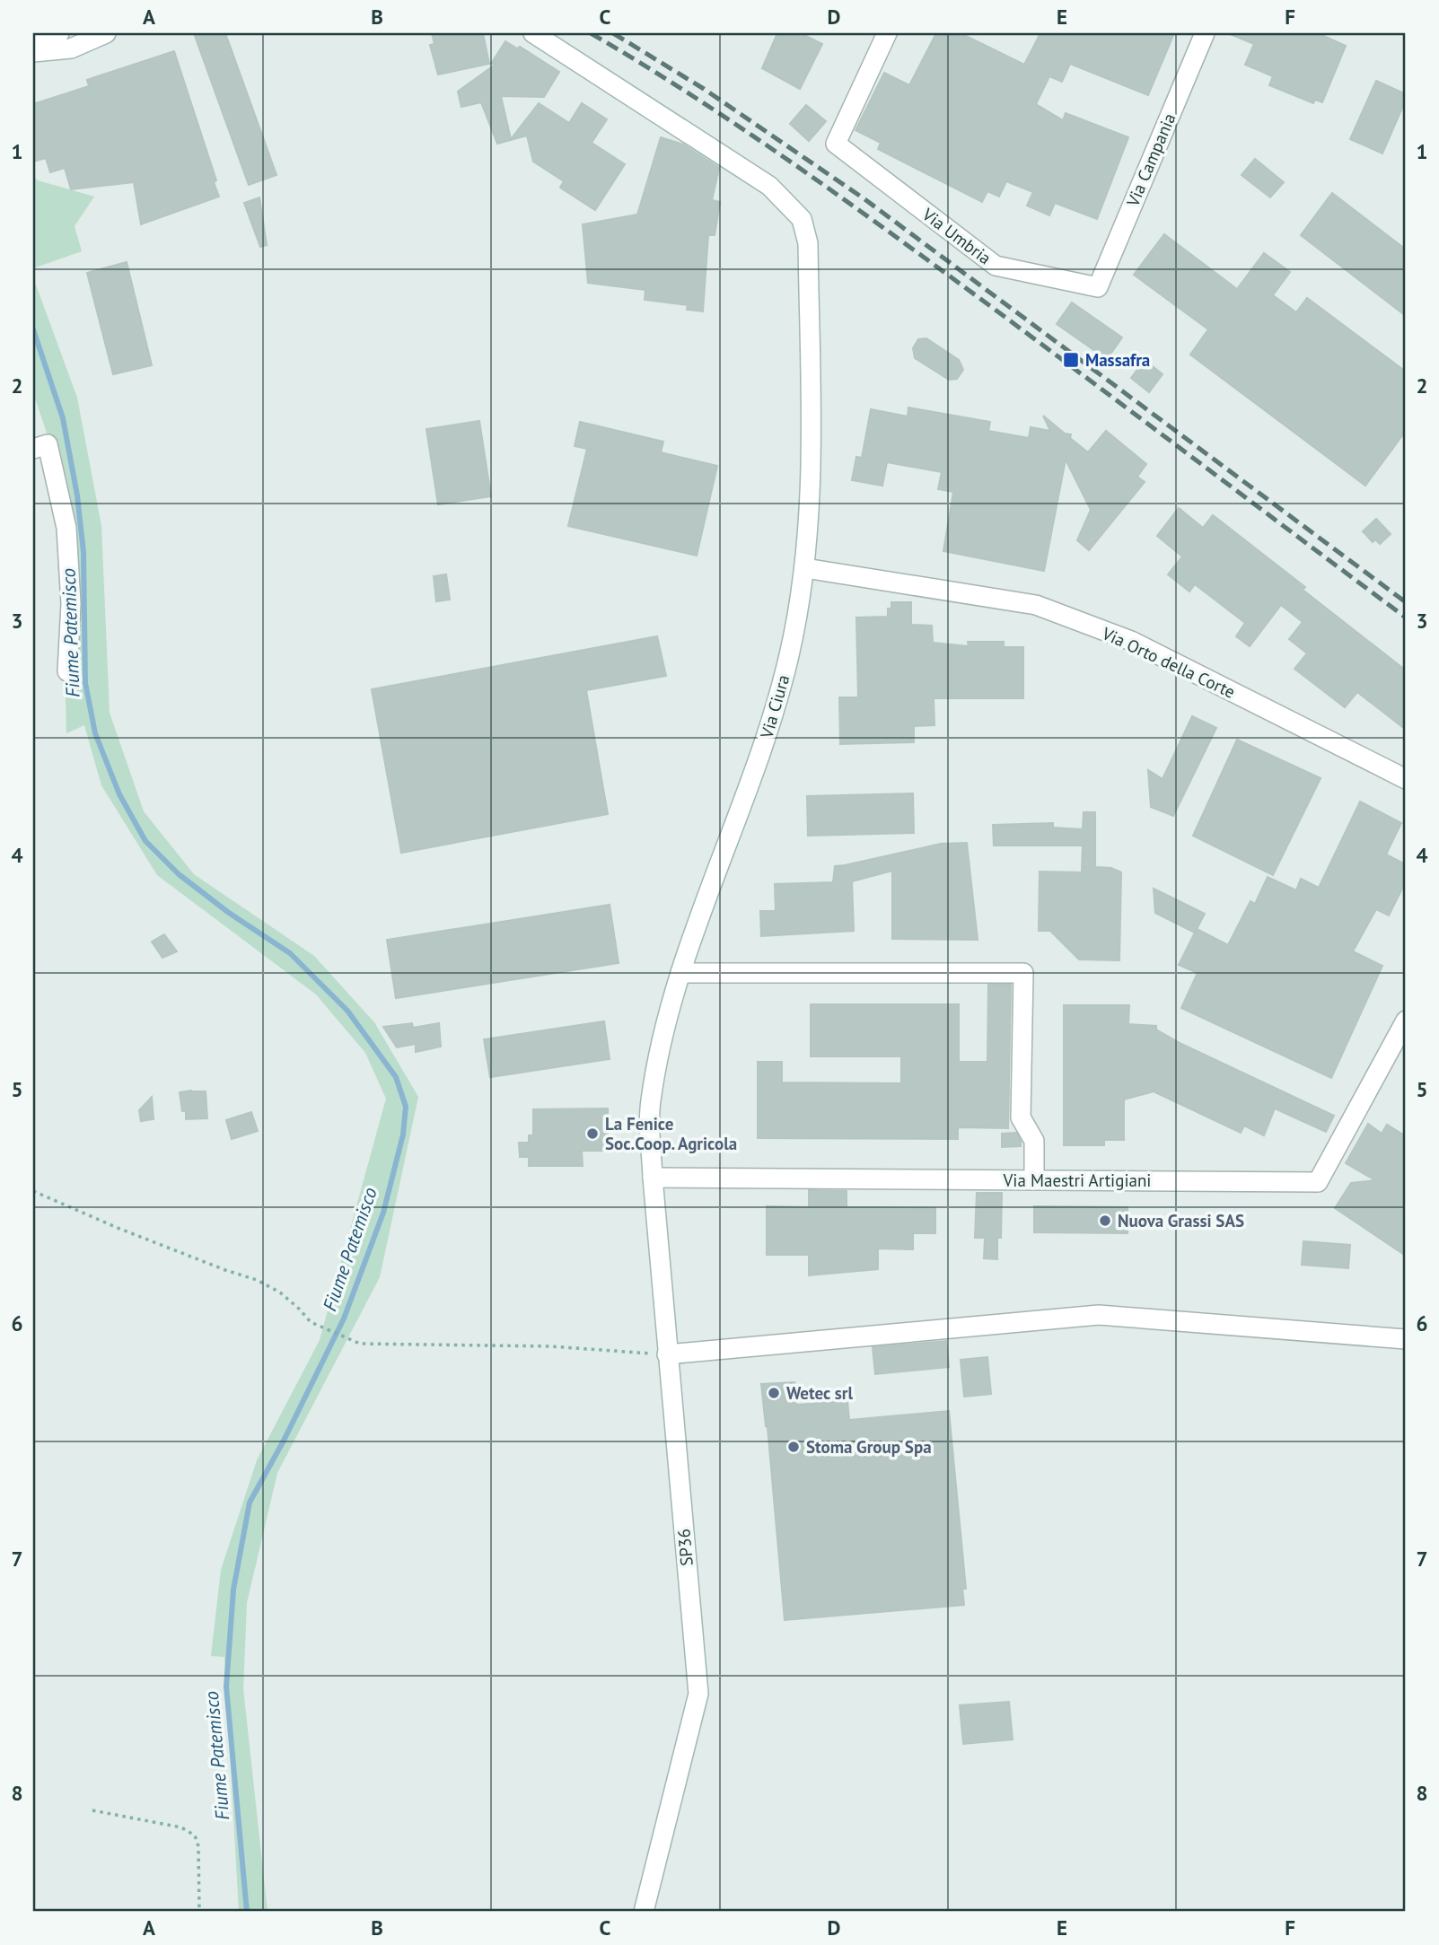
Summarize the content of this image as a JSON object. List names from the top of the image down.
{
  "streets": {
    "street": [
      "Via Campania",
      "Via Umbria",
      "Via Orto della Corte",
      "Via Ciura",
      "Via Maestri Artigiani",
      "SP36"
    ]
  },
  "crossings": [
    ["Via Campania", "Via Umbria"],
    ["Via Orto della Corte", "Via Ciura"],
    ["Via Ciura", "Via Maestri Artigiani"],
    ["Via Ciura", "SP36"],
    ["Via Maestri Artigiani", "SP36"]
  ],
  "water": ["Fiume Patemisco"],
  "places": {
    "transit": ["Massafra"],
    "other": [
      "La Fenice Soc.Coop. Agricola",
      "Nuova Grassi SAS",
      "Wetec srl",
      "Stoma Group Spa"
    ]
  },
  "grid": {
    "columns": [
      "A",
      "B",
      "C",
      "D",
      "E",
      "F"
    ],
    "rows": [
      "1",
      "2",
      "3",
      "4",
      "5",
      "6",
      "7",
      "8"
    ]
  }
}
